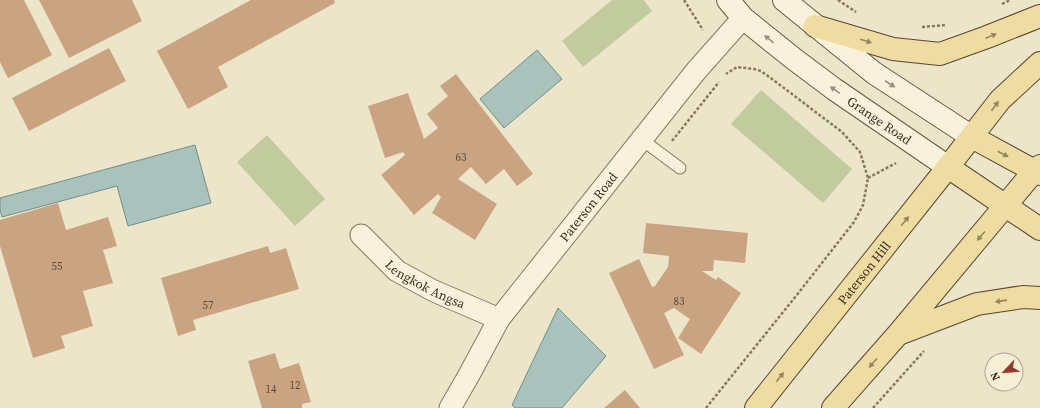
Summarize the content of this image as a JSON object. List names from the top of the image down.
{
  "streets": {
    "main road": ["Grange Road", "Paterson Hill"],
    "street": ["Paterson Road", "Lengkok Angsa"]
  },
  "crossings": [
    ["Grange Road", "Paterson Road"],
    ["Grange Road", "Paterson Hill"],
    ["Paterson Road", "Lengkok Angsa"]
  ],
  "house_numbers": [
    "63",
    "55",
    "83",
    "57",
    "12",
    "14"
  ],
  "north": "bottom left"
}
